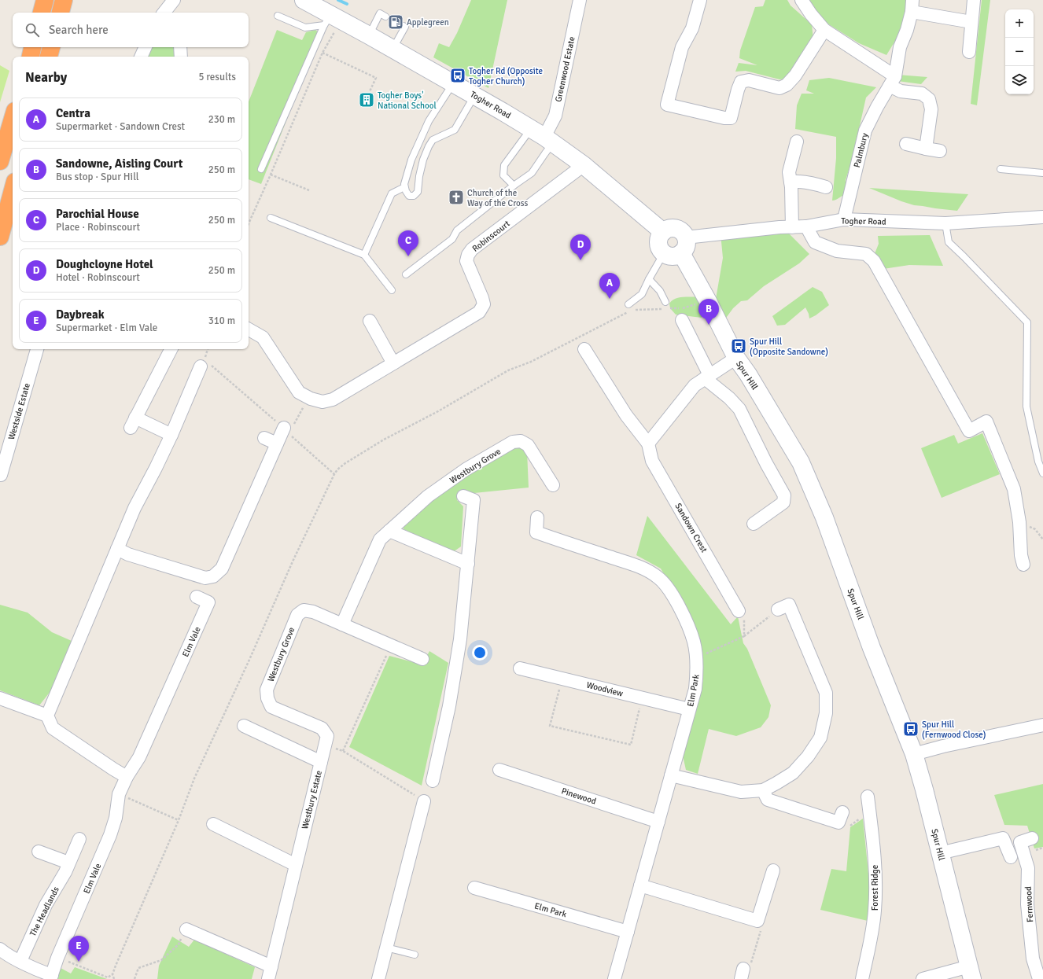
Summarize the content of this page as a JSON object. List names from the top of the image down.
{
  "streets": {
    "street": [
      "Greenwood Estate",
      "Togher Road",
      "Palmbury",
      "Robinscourt",
      "Spur Hill",
      "Westside Estate",
      "Westbury Grove",
      "Sandown Crest",
      "Elm Vale",
      "Woodview",
      "Elm Park",
      "Pinewood",
      "Westbury Estate",
      "Forest Ridge",
      "Fernwood",
      "The Headlands"
    ]
  },
  "crossings": [
    ["Greenwood Estate", "Togher Road"],
    ["Togher Road", "Palmbury"],
    ["Togher Road", "Robinscourt"],
    ["Togher Road", "Spur Hill"],
    ["Westbury Grove", "Westbury Estate"],
    ["Woodview", "Elm Park"],
    ["Elm Park", "Pinewood"]
  ],
  "places": {
    "fuel station": ["Applegreen"],
    "bus stop": ["Togher Rd (Opposite Togher Church)", "Spur Hill (Opposite Sandowne)", "Spur Hill (Fernwood Close)"],
    "building": ["Togher Boys' National School"],
    "church": ["Church of the Way of the Cross"]
  },
  "page": {
    "map_buttons": ["+", "−"],
    "search": "Search here",
    "heading": ["Nearby", "5 results"],
    "list": [
      {
        "mark": "A",
        "name": "Centra",
        "note": "Supermarket · Sandown Crest",
        "value": "230 m"
      },
      {
        "mark": "B",
        "name": "Sandowne, Aisling Court",
        "note": "Bus stop · Spur Hill",
        "value": "250 m"
      },
      {
        "mark": "C",
        "name": "Parochial House",
        "note": "Place · Robinscourt",
        "value": "250 m"
      },
      {
        "mark": "D",
        "name": "Doughcloyne Hotel",
        "note": "Hotel · Robinscourt",
        "value": "250 m"
      },
      {
        "mark": "E",
        "name": "Daybreak",
        "note": "Supermarket · Elm Vale",
        "value": "310 m"
      }
    ],
    "pins": [
      "C",
      "D",
      "A",
      "B",
      "E"
    ]
  }
}
